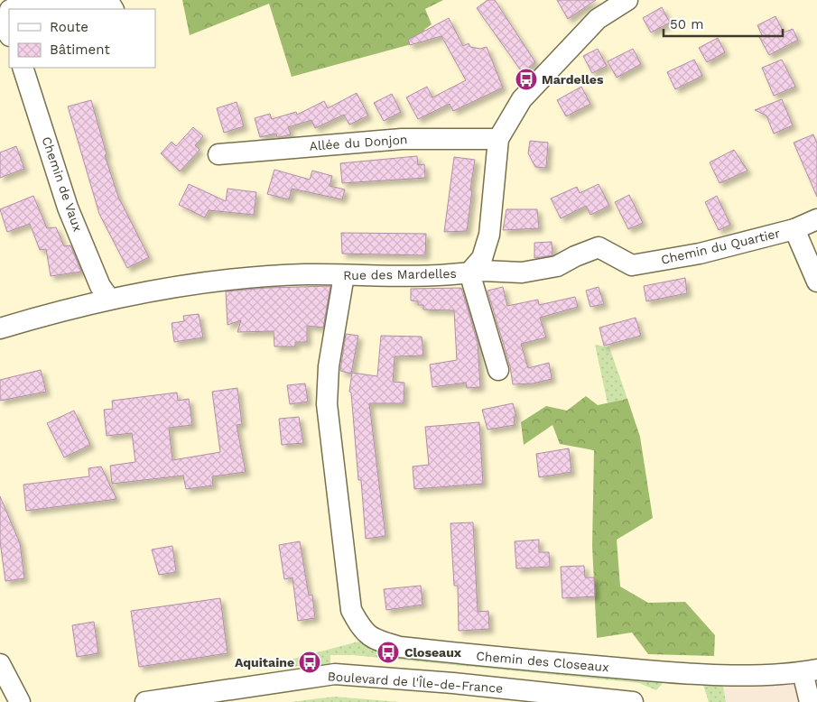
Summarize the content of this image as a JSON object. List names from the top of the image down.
{
  "streets": {
    "street": [
      "Allée du Donjon",
      "Chemin de Vaux",
      "Chemin du Quartier",
      "Rue des Mardelles",
      "Chemin des Closeaux",
      "Boulevard de l'Île-de-France"
    ]
  },
  "crossings": [
    ["Allée du Donjon", "Rue des Mardelles"],
    ["Chemin de Vaux", "Rue des Mardelles"],
    ["Chemin du Quartier", "Rue des Mardelles"],
    ["Rue des Mardelles", "Chemin des Closeaux"]
  ],
  "places": {
    "bus stop": ["Mardelles", "Closeaux", "Aquitaine"]
  },
  "legend": ["Route", "Bâtiment"],
  "scale_bar": "50 m"
}
